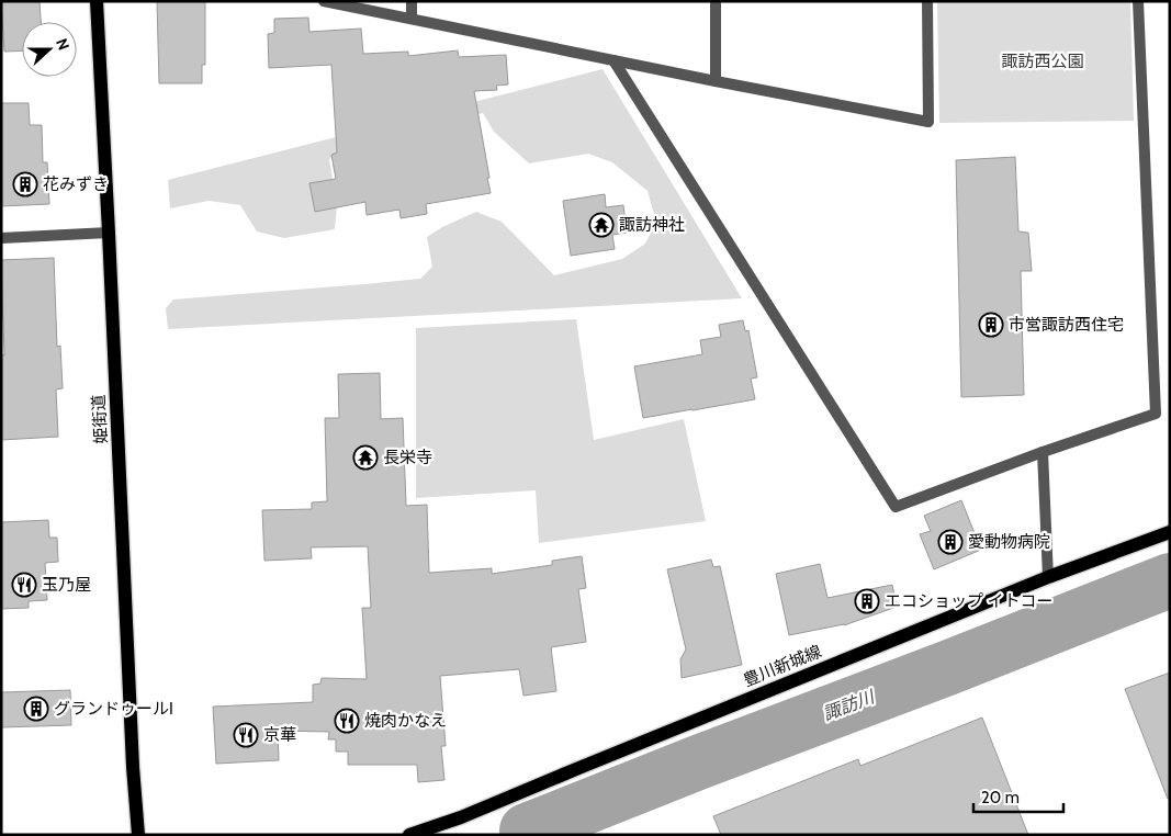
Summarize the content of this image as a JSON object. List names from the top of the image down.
{
  "streets": {
    "main road": ["姫街道", "豊川新城線"]
  },
  "water": ["諏訪川"],
  "parks": ["諏訪西公園"],
  "places": {
    "building": [
      "花みずき",
      "市営諏訪西住宅",
      "愛動物病院",
      "エコショップ イトコー",
      "グランドゥールI"
    ],
    "temple": ["諏訪神社", "長栄寺"],
    "restaurant": ["玉乃屋", "焼肉かなえ", "京華"]
  },
  "scale_bar": "20 m",
  "north": "right"
}
